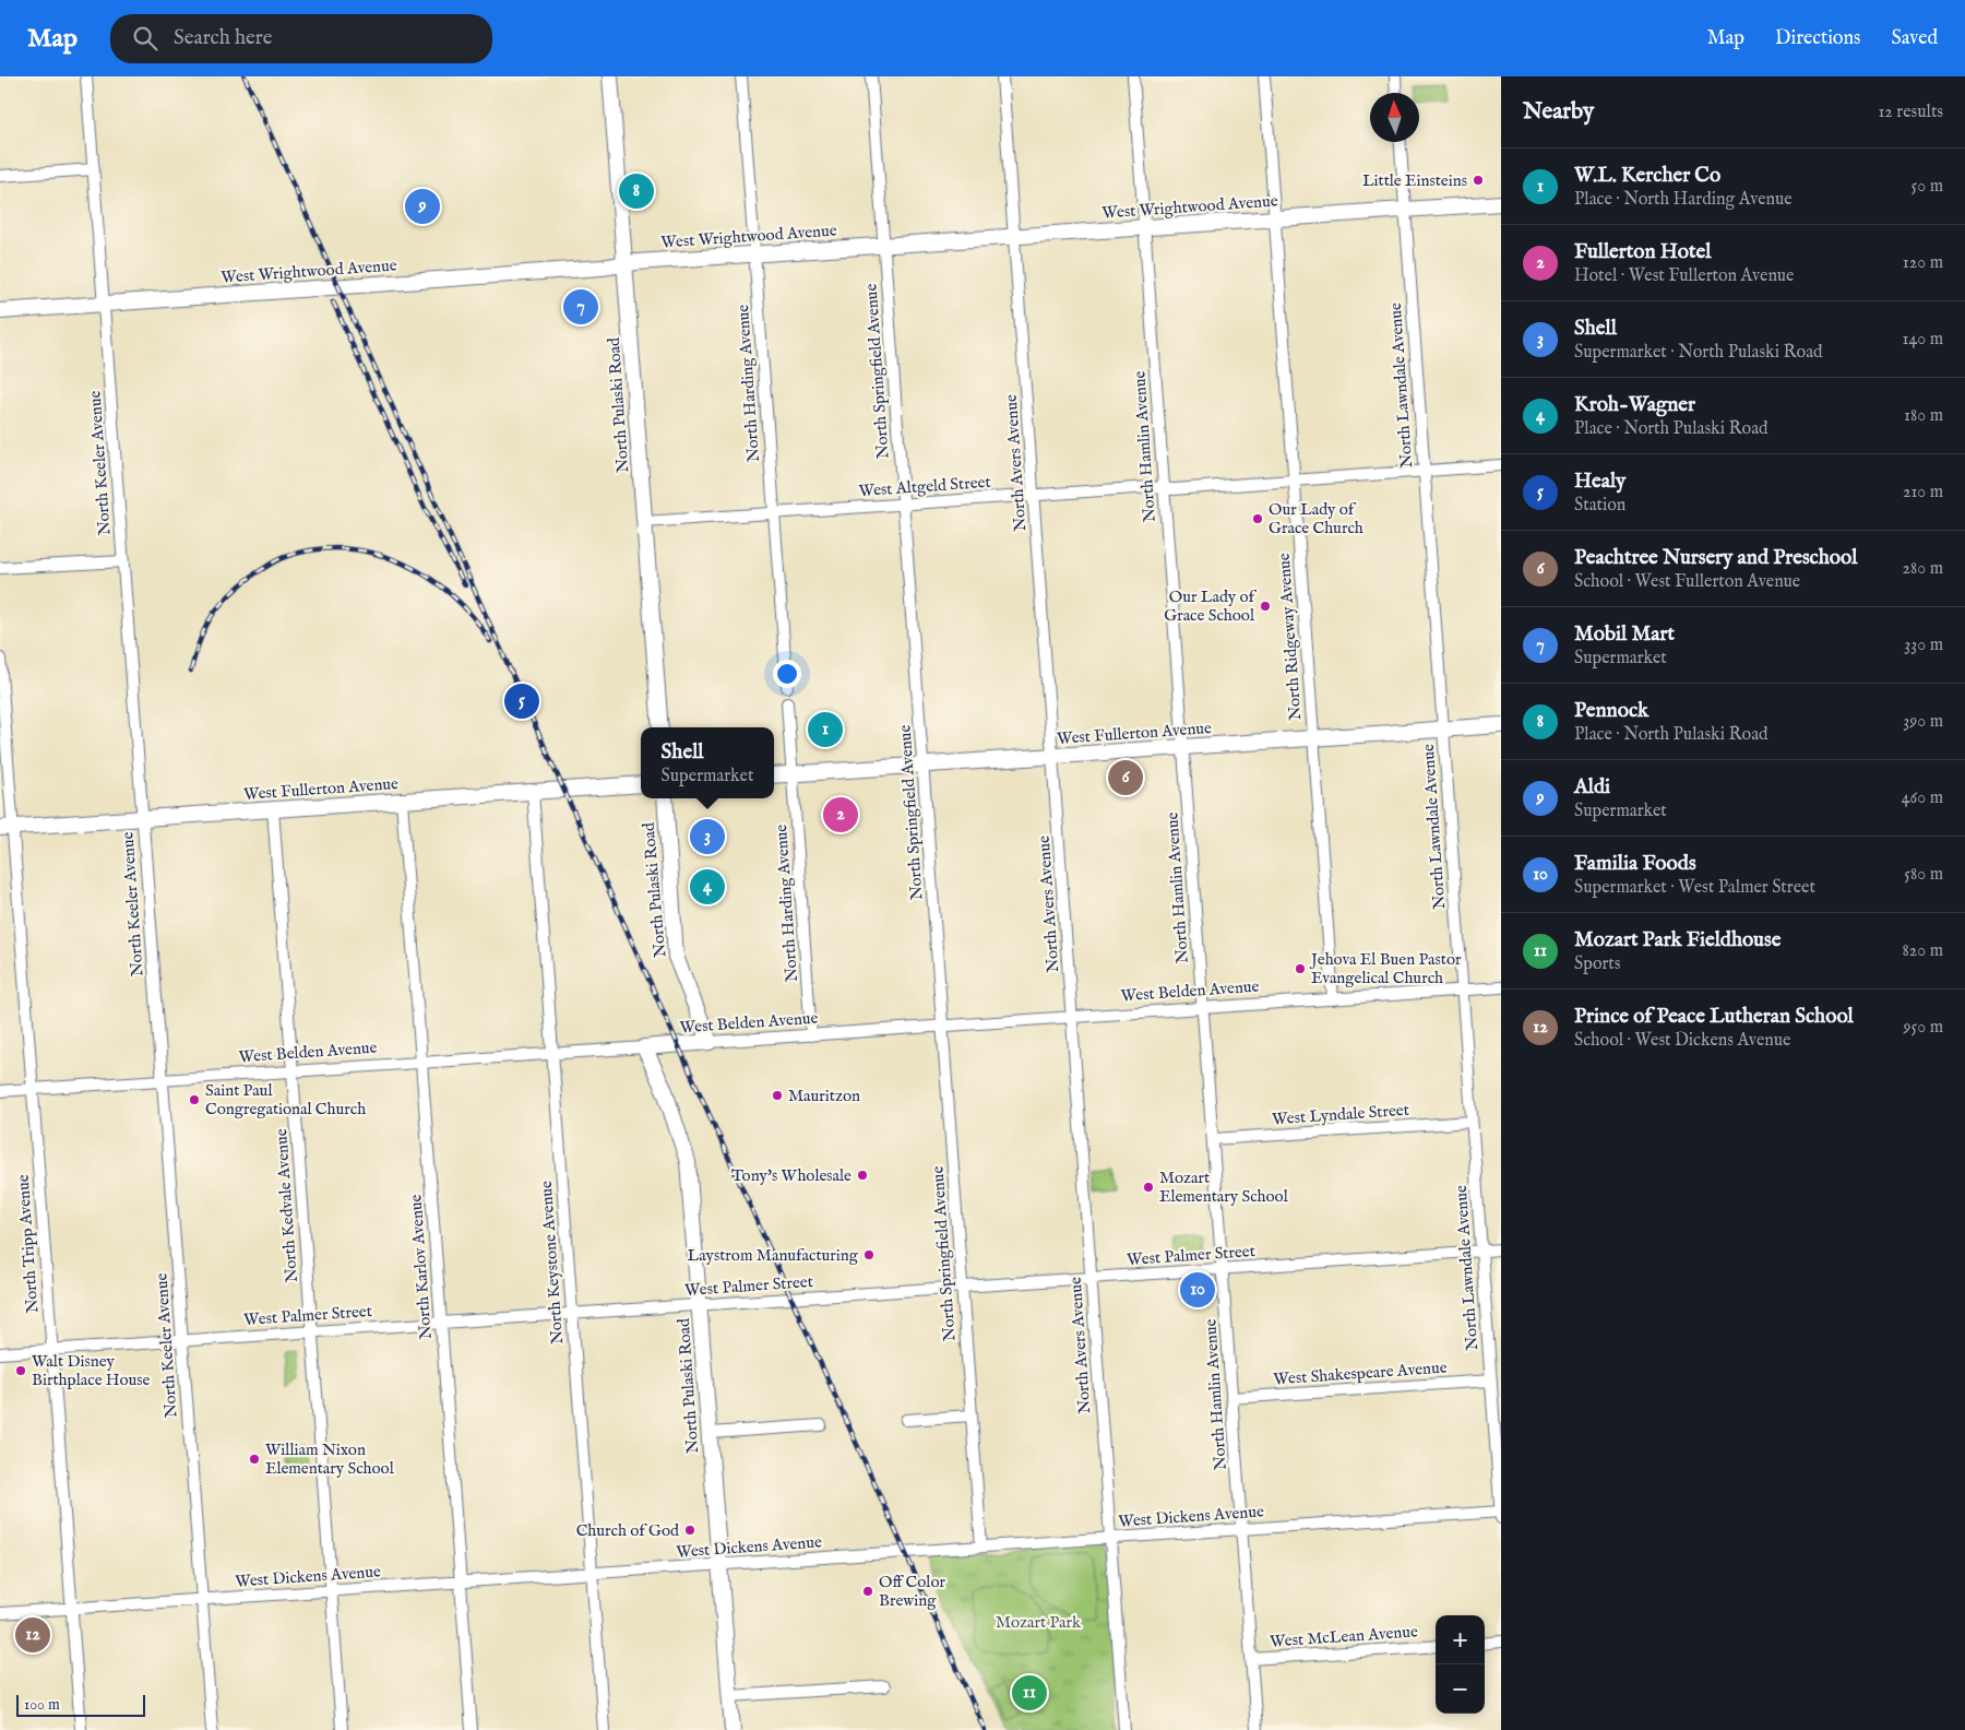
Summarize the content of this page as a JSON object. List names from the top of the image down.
{
  "streets": {
    "main road": [
      "West Wrightwood Avenue",
      "North Pulaski Road",
      "West Fullerton Avenue",
      "West Belden Avenue"
    ],
    "street": [
      "North Springfield Avenue",
      "North Harding Avenue",
      "North Lawndale Avenue",
      "North Hamlin Avenue",
      "North Keeler Avenue",
      "North Avers Avenue",
      "West Altgeld Street",
      "North Ridgeway Avenue",
      "West Lyndale Street",
      "North Kedvale Avenue",
      "North Tripp Avenue",
      "West Palmer Street",
      "North Keystone Avenue",
      "North Karlov Avenue",
      "West Shakespeare Avenue",
      "West Dickens Avenue",
      "West McLean Avenue"
    ]
  },
  "crossings": [
    ["West Wrightwood Avenue", "North Springfield Avenue"],
    ["West Wrightwood Avenue", "North Harding Avenue"],
    ["West Wrightwood Avenue", "North Lawndale Avenue"],
    ["West Wrightwood Avenue", "North Pulaski Road"],
    ["West Wrightwood Avenue", "North Hamlin Avenue"],
    ["West Wrightwood Avenue", "North Keeler Avenue"],
    ["West Wrightwood Avenue", "North Avers Avenue"],
    ["West Wrightwood Avenue", "North Ridgeway Avenue"],
    ["North Springfield Avenue", "West Altgeld Street"],
    ["North Springfield Avenue", "West Fullerton Avenue"],
    ["North Springfield Avenue", "West Belden Avenue"],
    ["North Springfield Avenue", "West Palmer Street"],
    ["North Springfield Avenue", "West Dickens Avenue"],
    ["North Harding Avenue", "West Altgeld Street"],
    ["North Harding Avenue", "West Fullerton Avenue"],
    ["North Harding Avenue", "West Belden Avenue"],
    ["North Lawndale Avenue", "West Altgeld Street"],
    ["North Lawndale Avenue", "West Fullerton Avenue"],
    ["North Lawndale Avenue", "West Belden Avenue"],
    ["North Lawndale Avenue", "West Lyndale Street"],
    ["North Lawndale Avenue", "West Palmer Street"],
    ["North Lawndale Avenue", "West Shakespeare Avenue"],
    ["North Lawndale Avenue", "West Dickens Avenue"],
    ["North Pulaski Road", "West Altgeld Street"],
    ["North Pulaski Road", "West Belden Avenue"],
    ["North Pulaski Road", "West Palmer Street"],
    ["North Pulaski Road", "West Dickens Avenue"],
    ["North Hamlin Avenue", "West Altgeld Street"],
    ["North Hamlin Avenue", "West Fullerton Avenue"],
    ["North Hamlin Avenue", "West Belden Avenue"],
    ["North Hamlin Avenue", "West Lyndale Street"],
    ["North Hamlin Avenue", "West Palmer Street"],
    ["North Hamlin Avenue", "West Shakespeare Avenue"],
    ["North Hamlin Avenue", "West Dickens Avenue"],
    ["North Hamlin Avenue", "West McLean Avenue"],
    ["North Keeler Avenue", "West Fullerton Avenue"],
    ["North Keeler Avenue", "West Belden Avenue"],
    ["North Keeler Avenue", "West Palmer Street"],
    ["North Keeler Avenue", "West Dickens Avenue"],
    ["North Avers Avenue", "West Altgeld Street"],
    ["North Avers Avenue", "West Fullerton Avenue"],
    ["North Avers Avenue", "West Belden Avenue"],
    ["North Avers Avenue", "West Palmer Street"],
    ["North Avers Avenue", "West Dickens Avenue"],
    ["West Altgeld Street", "North Ridgeway Avenue"],
    ["North Ridgeway Avenue", "West Fullerton Avenue"],
    ["North Ridgeway Avenue", "West Belden Avenue"],
    ["West Fullerton Avenue", "North Kedvale Avenue"],
    ["West Fullerton Avenue", "North Tripp Avenue"],
    ["West Fullerton Avenue", "North Keystone Avenue"],
    ["West Fullerton Avenue", "North Karlov Avenue"],
    ["West Belden Avenue", "North Kedvale Avenue"],
    ["West Belden Avenue", "North Tripp Avenue"],
    ["West Belden Avenue", "North Keystone Avenue"],
    ["West Belden Avenue", "North Karlov Avenue"],
    ["North Kedvale Avenue", "West Palmer Street"],
    ["North Kedvale Avenue", "West Dickens Avenue"],
    ["North Tripp Avenue", "West Palmer Street"],
    ["North Tripp Avenue", "West Dickens Avenue"],
    ["West Palmer Street", "North Keystone Avenue"],
    ["West Palmer Street", "North Karlov Avenue"],
    ["North Keystone Avenue", "West Dickens Avenue"],
    ["North Karlov Avenue", "West Dickens Avenue"]
  ],
  "parks": ["Mozart Park"],
  "places": [
    "Little Einsteins",
    "Our Lady of Grace Church",
    "Our Lady of Grace School",
    "Jehova El Buen Pastor Evangelical Church",
    "Mauritzon",
    "Saint Paul Congregational Church",
    "Tony's Wholesale",
    "Mozart Elementary School",
    "Laystrom Manufacturing",
    "Walt Disney Birthplace House",
    "William Nixon Elementary School",
    "Church of God",
    "Off Color Brewing"
  ],
  "scale_bar": "100 m",
  "north": "top",
  "page": {
    "header": "Map",
    "search": "Search here",
    "nav": ["Map", "Directions", "Saved"],
    "heading": ["Nearby", "12 results"],
    "list": [
      {
        "mark": "1",
        "name": "W.L. Kercher Co",
        "note": "Place · North Harding Avenue",
        "value": "50 m"
      },
      {
        "mark": "2",
        "name": "Fullerton Hotel",
        "note": "Hotel · West Fullerton Avenue",
        "value": "120 m"
      },
      {
        "mark": "3",
        "name": "Shell",
        "note": "Supermarket · North Pulaski Road",
        "value": "140 m"
      },
      {
        "mark": "4",
        "name": "Kroh-Wagner",
        "note": "Place · North Pulaski Road",
        "value": "180 m"
      },
      {
        "mark": "5",
        "name": "Healy",
        "note": "Station",
        "value": "210 m"
      },
      {
        "mark": "6",
        "name": "Peachtree Nursery and Preschool",
        "note": "School · West Fullerton Avenue",
        "value": "280 m"
      },
      {
        "mark": "7",
        "name": "Mobil Mart",
        "note": "Supermarket",
        "value": "330 m"
      },
      {
        "mark": "8",
        "name": "Pennock",
        "note": "Place · North Pulaski Road",
        "value": "390 m"
      },
      {
        "mark": "9",
        "name": "Aldi",
        "note": "Supermarket",
        "value": "460 m"
      },
      {
        "mark": "10",
        "name": "Familia Foods",
        "note": "Supermarket · West Palmer Street",
        "value": "580 m"
      },
      {
        "mark": "11",
        "name": "Mozart Park Fieldhouse",
        "note": "Sports",
        "value": "820 m"
      },
      {
        "mark": "12",
        "name": "Prince of Peace Lutheran School",
        "note": "School · West Dickens Avenue",
        "value": "950 m"
      }
    ],
    "pins": [
      "8",
      "9",
      "7",
      "5",
      "1",
      "6",
      "2",
      "3",
      "4",
      "10",
      "12",
      "11"
    ],
    "popup": ["Shell", "Supermarket"],
    "map_buttons": ["+", "−"],
    "scale": "100 m"
  }
}
